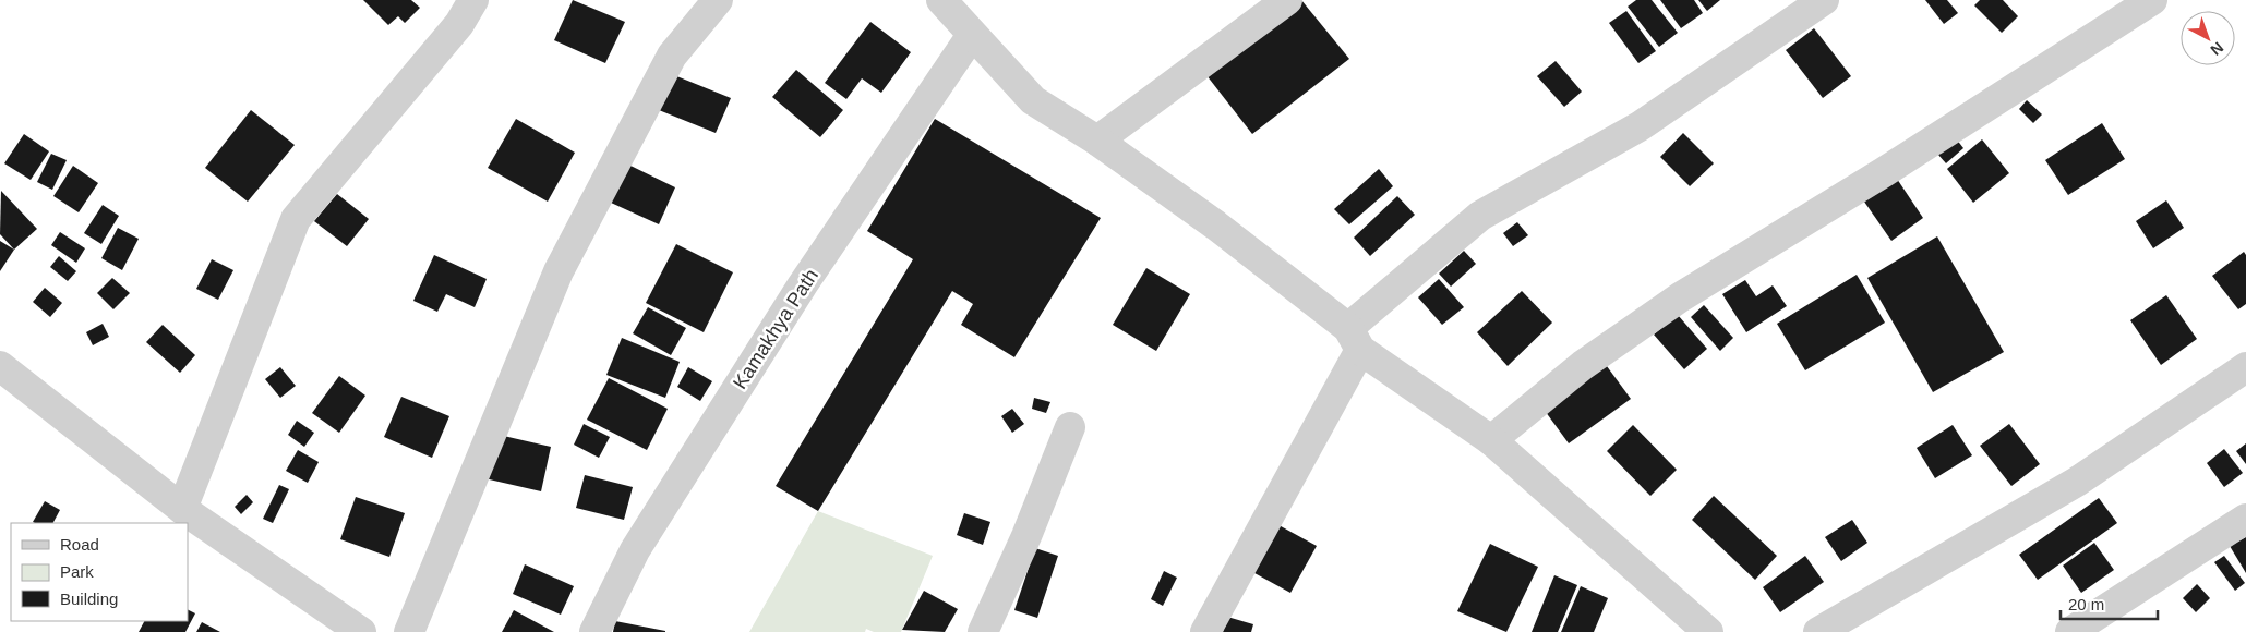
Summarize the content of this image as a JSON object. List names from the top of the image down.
{
  "streets": {
    "street": ["Kamakhya Path"]
  },
  "legend": ["Road", "Park", "Building"],
  "scale_bar": "20 m",
  "north": "bottom right"
}
